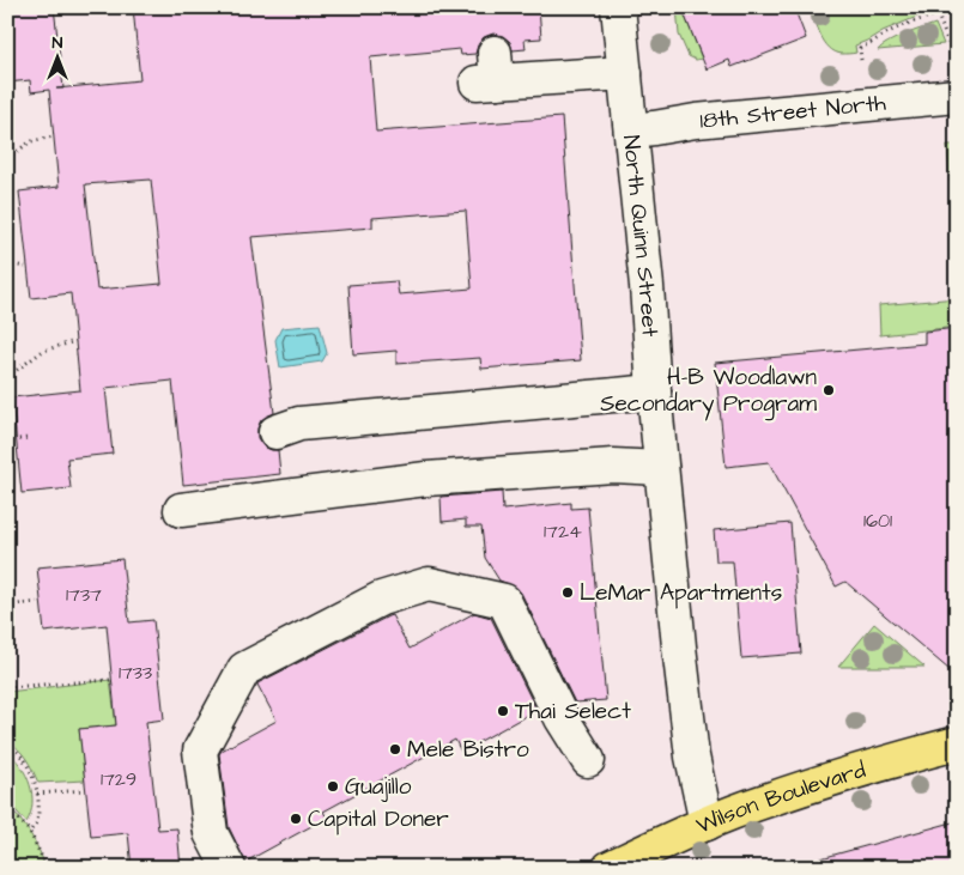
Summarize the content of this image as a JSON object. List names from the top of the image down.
{
  "streets": {
    "main road": ["Wilson Boulevard"],
    "street": ["18th Street North", "North Quinn Street"]
  },
  "crossings": [
    ["18th Street North", "North Quinn Street"],
    ["North Quinn Street", "Wilson Boulevard"]
  ],
  "places": [
    "H-B Woodlawn Secondary Program",
    "LeMar Apartments",
    "Thai Select",
    "Mele Bistro",
    "Guajillo",
    "Capital Doner"
  ],
  "house_numbers": [
    "1601",
    "1724",
    "1737",
    "1733",
    "1729"
  ],
  "north": "top"
}
